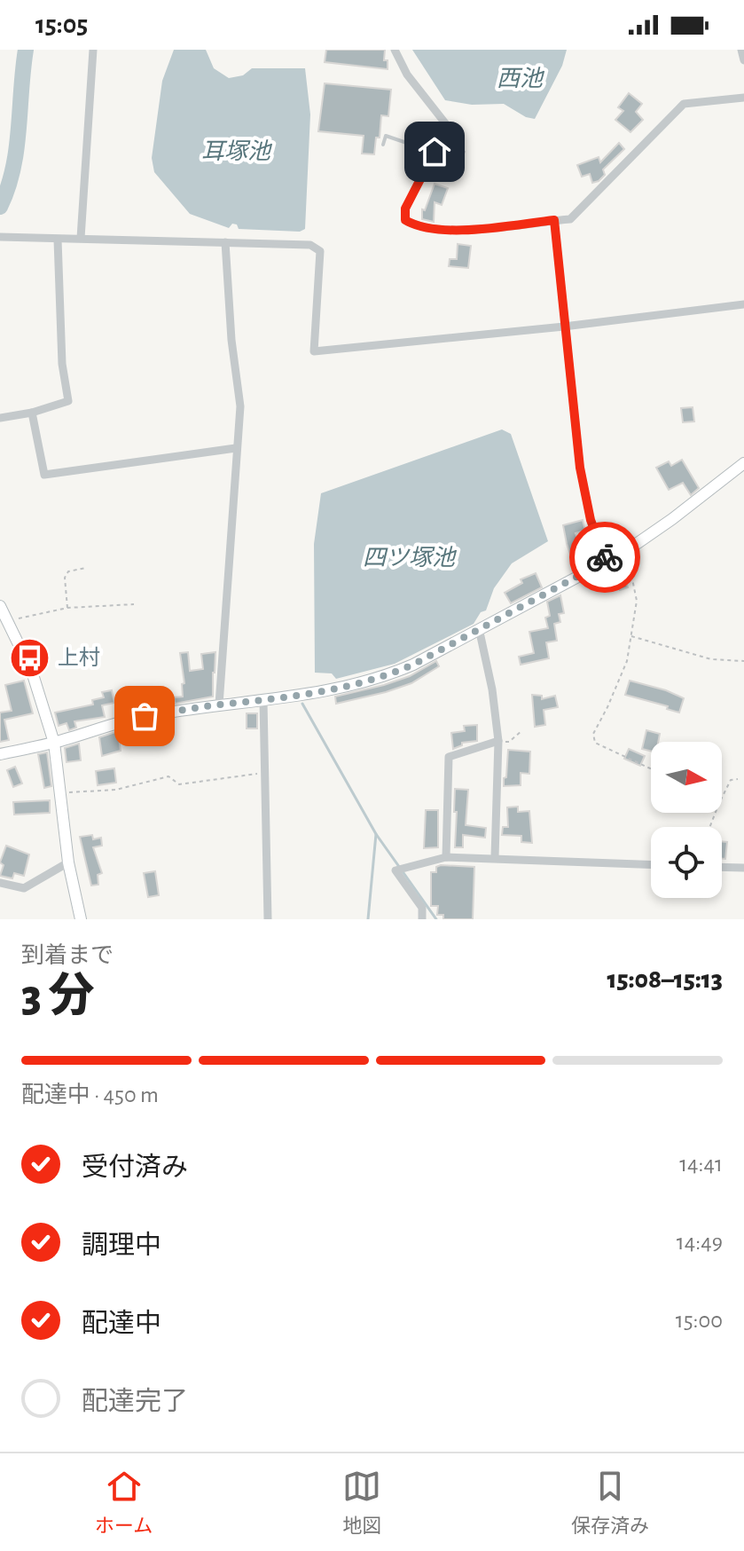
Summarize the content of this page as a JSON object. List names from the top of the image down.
{
  "water": ["西池", "耳塚池", "四ツ塚池"],
  "places": {
    "bus stop": ["上村"]
  },
  "north": "right",
  "page": {
    "status": "15:05",
    "heading": ["3 分", "到着まで", "15:08–15:13"],
    "bar": "配達中 · 450 m",
    "list": [
      ["受付済み", "14:41"],
      ["調理中", "14:49"],
      ["配達中", "15:00"],
      "配達完了"
    ],
    "tabs": ["ホーム", "地図", "保存済み"]
  }
}
